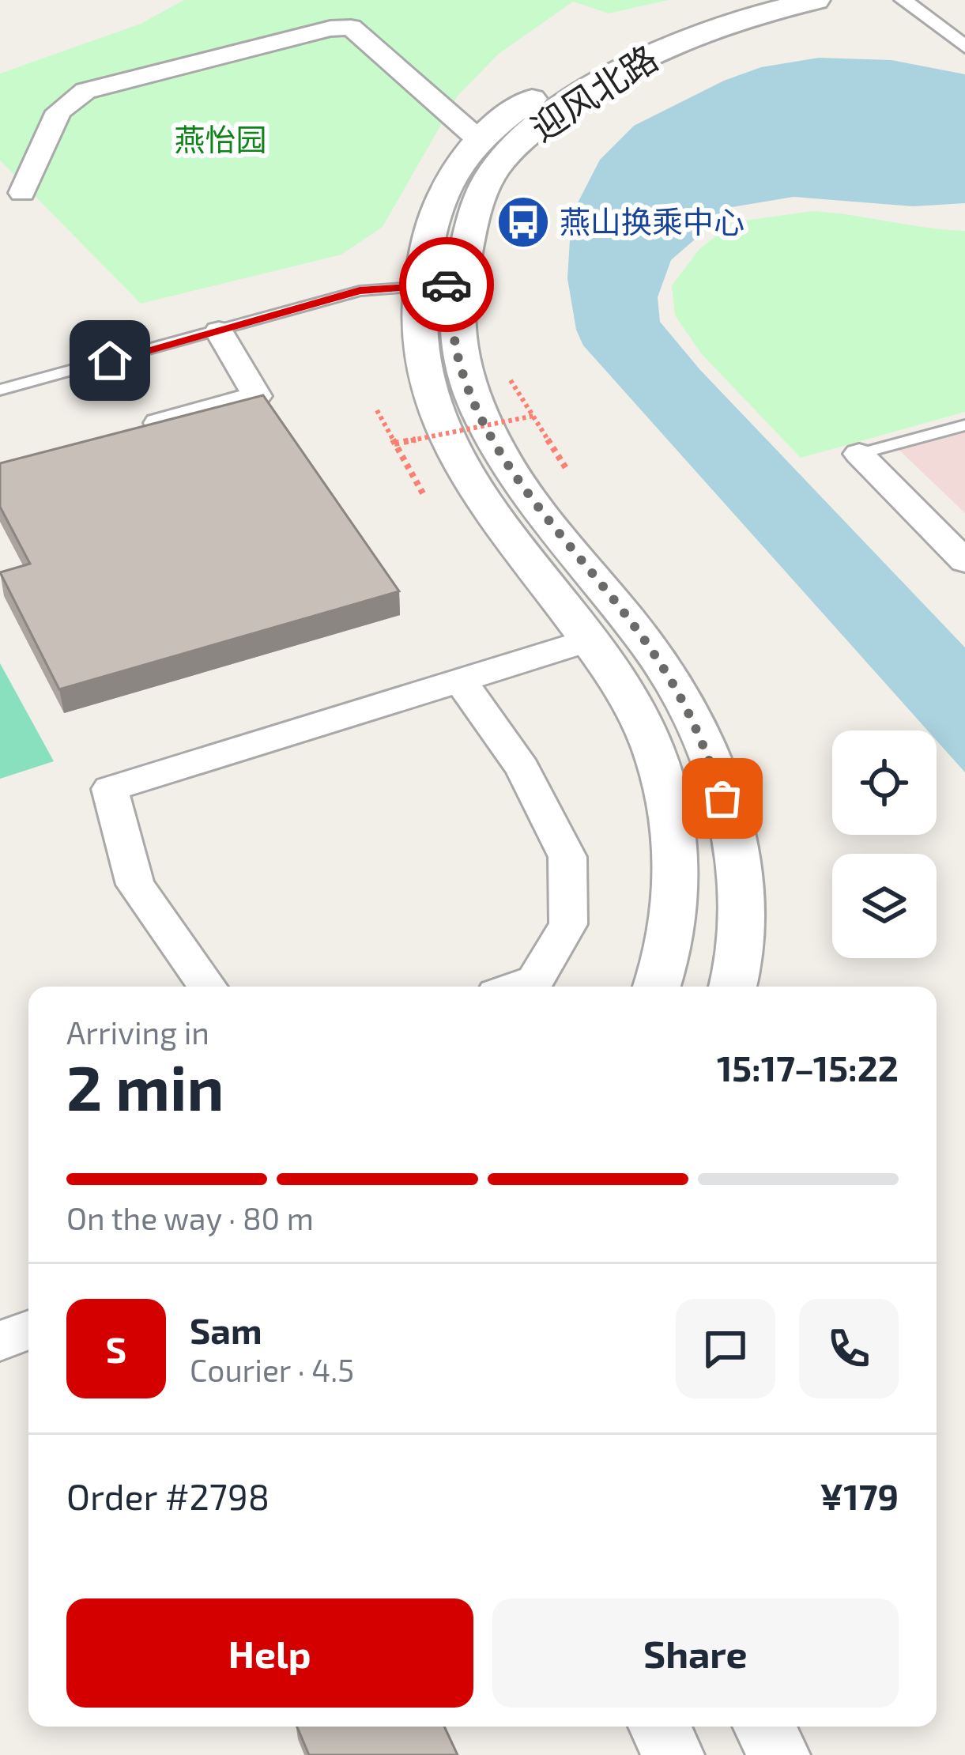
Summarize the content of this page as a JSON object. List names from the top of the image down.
{
  "streets": {
    "street": ["迎风北路"]
  },
  "parks": ["燕怡园"],
  "places": {
    "bus stop": ["燕山换乘中心"]
  },
  "page": {
    "heading": ["2 min", "Arriving in", "15:17–15:22"],
    "panel": [
      "Sam",
      "Courier · 4.5",
      "Order #2798",
      "¥179"
    ],
    "bar": "On the way · 80 m",
    "round": "S",
    "buttons": ["Help", "Share"]
  }
}
